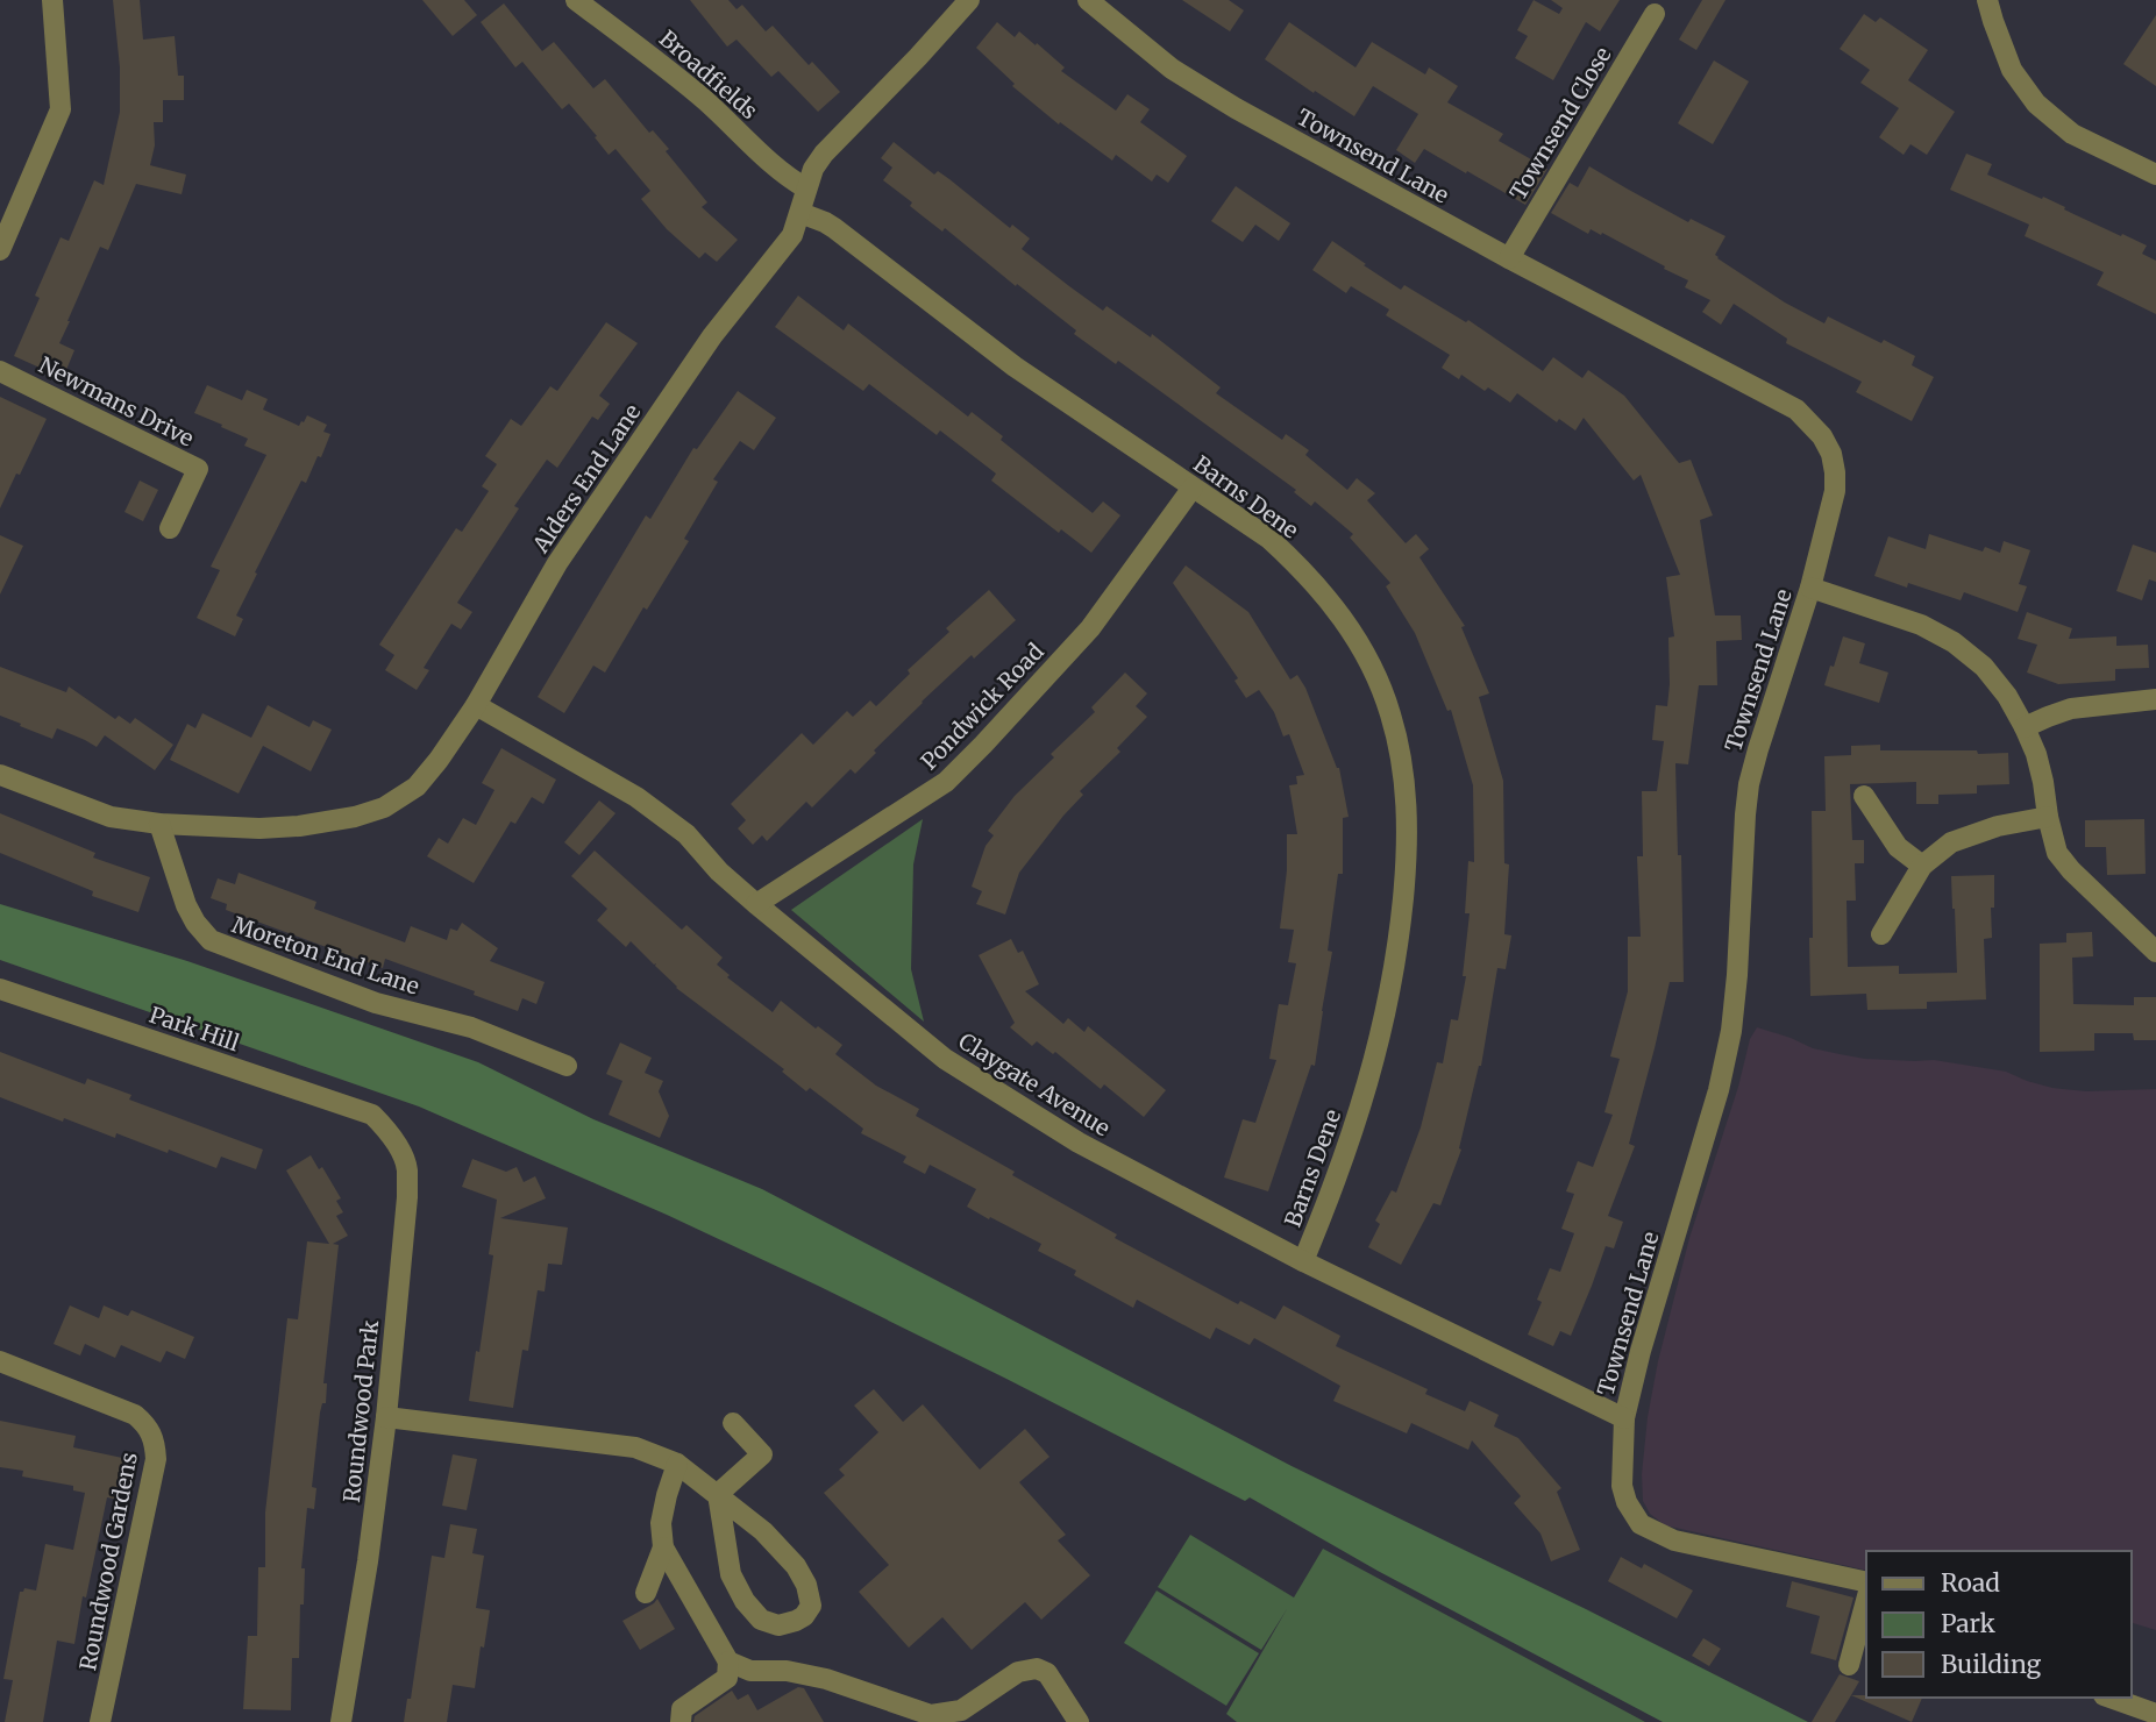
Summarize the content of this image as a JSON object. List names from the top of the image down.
{
  "streets": {
    "street": [
      "Broadfields",
      "Townsend Close",
      "Townsend Lane",
      "Newmans Drive",
      "Alders End Lane",
      "Barns Dene",
      "Pondwick Road",
      "Moreton End Lane",
      "Park Hill",
      "Claygate Avenue",
      "Roundwood Park",
      "Roundwood Gardens"
    ]
  },
  "crossings": [
    ["Broadfields", "Alders End Lane"],
    ["Townsend Close", "Townsend Lane"],
    ["Townsend Lane", "Claygate Avenue"],
    ["Alders End Lane", "Barns Dene"],
    ["Alders End Lane", "Moreton End Lane"],
    ["Alders End Lane", "Claygate Avenue"],
    ["Barns Dene", "Pondwick Road"],
    ["Barns Dene", "Claygate Avenue"],
    ["Pondwick Road", "Claygate Avenue"],
    ["Park Hill", "Roundwood Park"]
  ],
  "legend": ["Road", "Park", "Building"]
}
